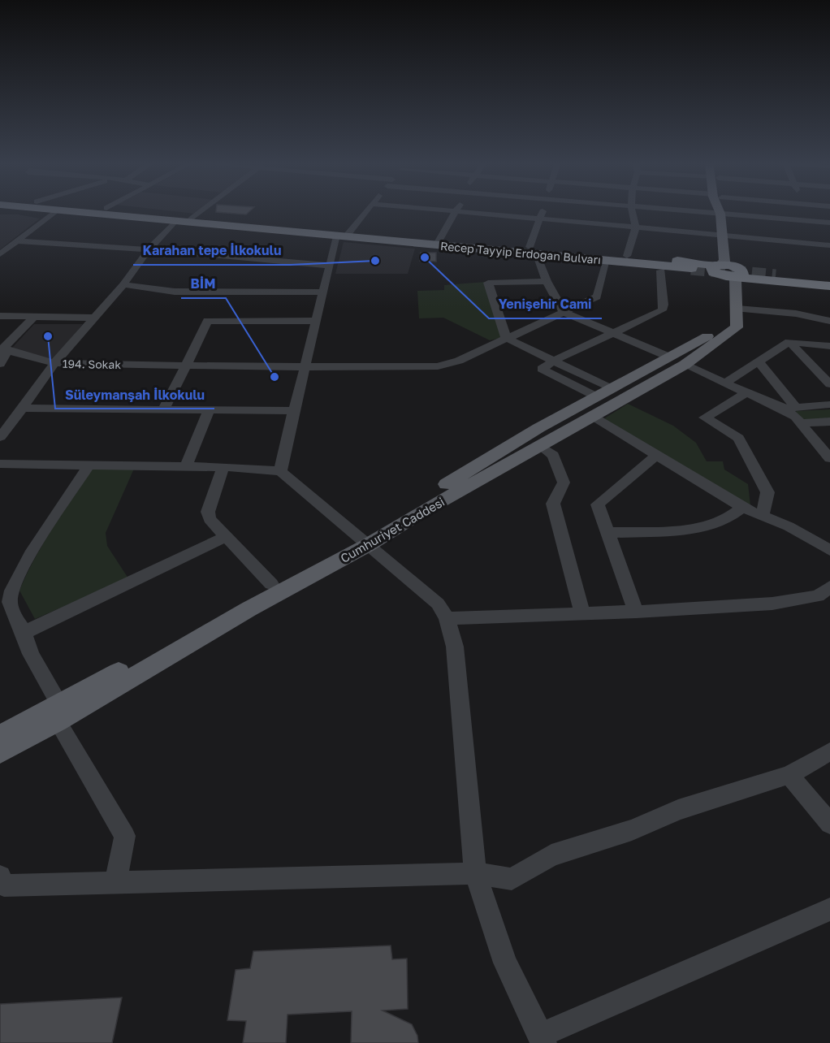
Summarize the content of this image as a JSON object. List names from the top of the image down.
{
  "streets": {
    "highway": ["Recep Tayyip Erdoğan Bulvarı"],
    "main road": ["Cumhuriyet Caddesi"],
    "street": ["194. Sokak"]
  },
  "places": [
    "Yenişehir Cami",
    "Karahan tepe İlkokulu",
    "Süleymanşah İlkokulu",
    "BİM"
  ]
}
